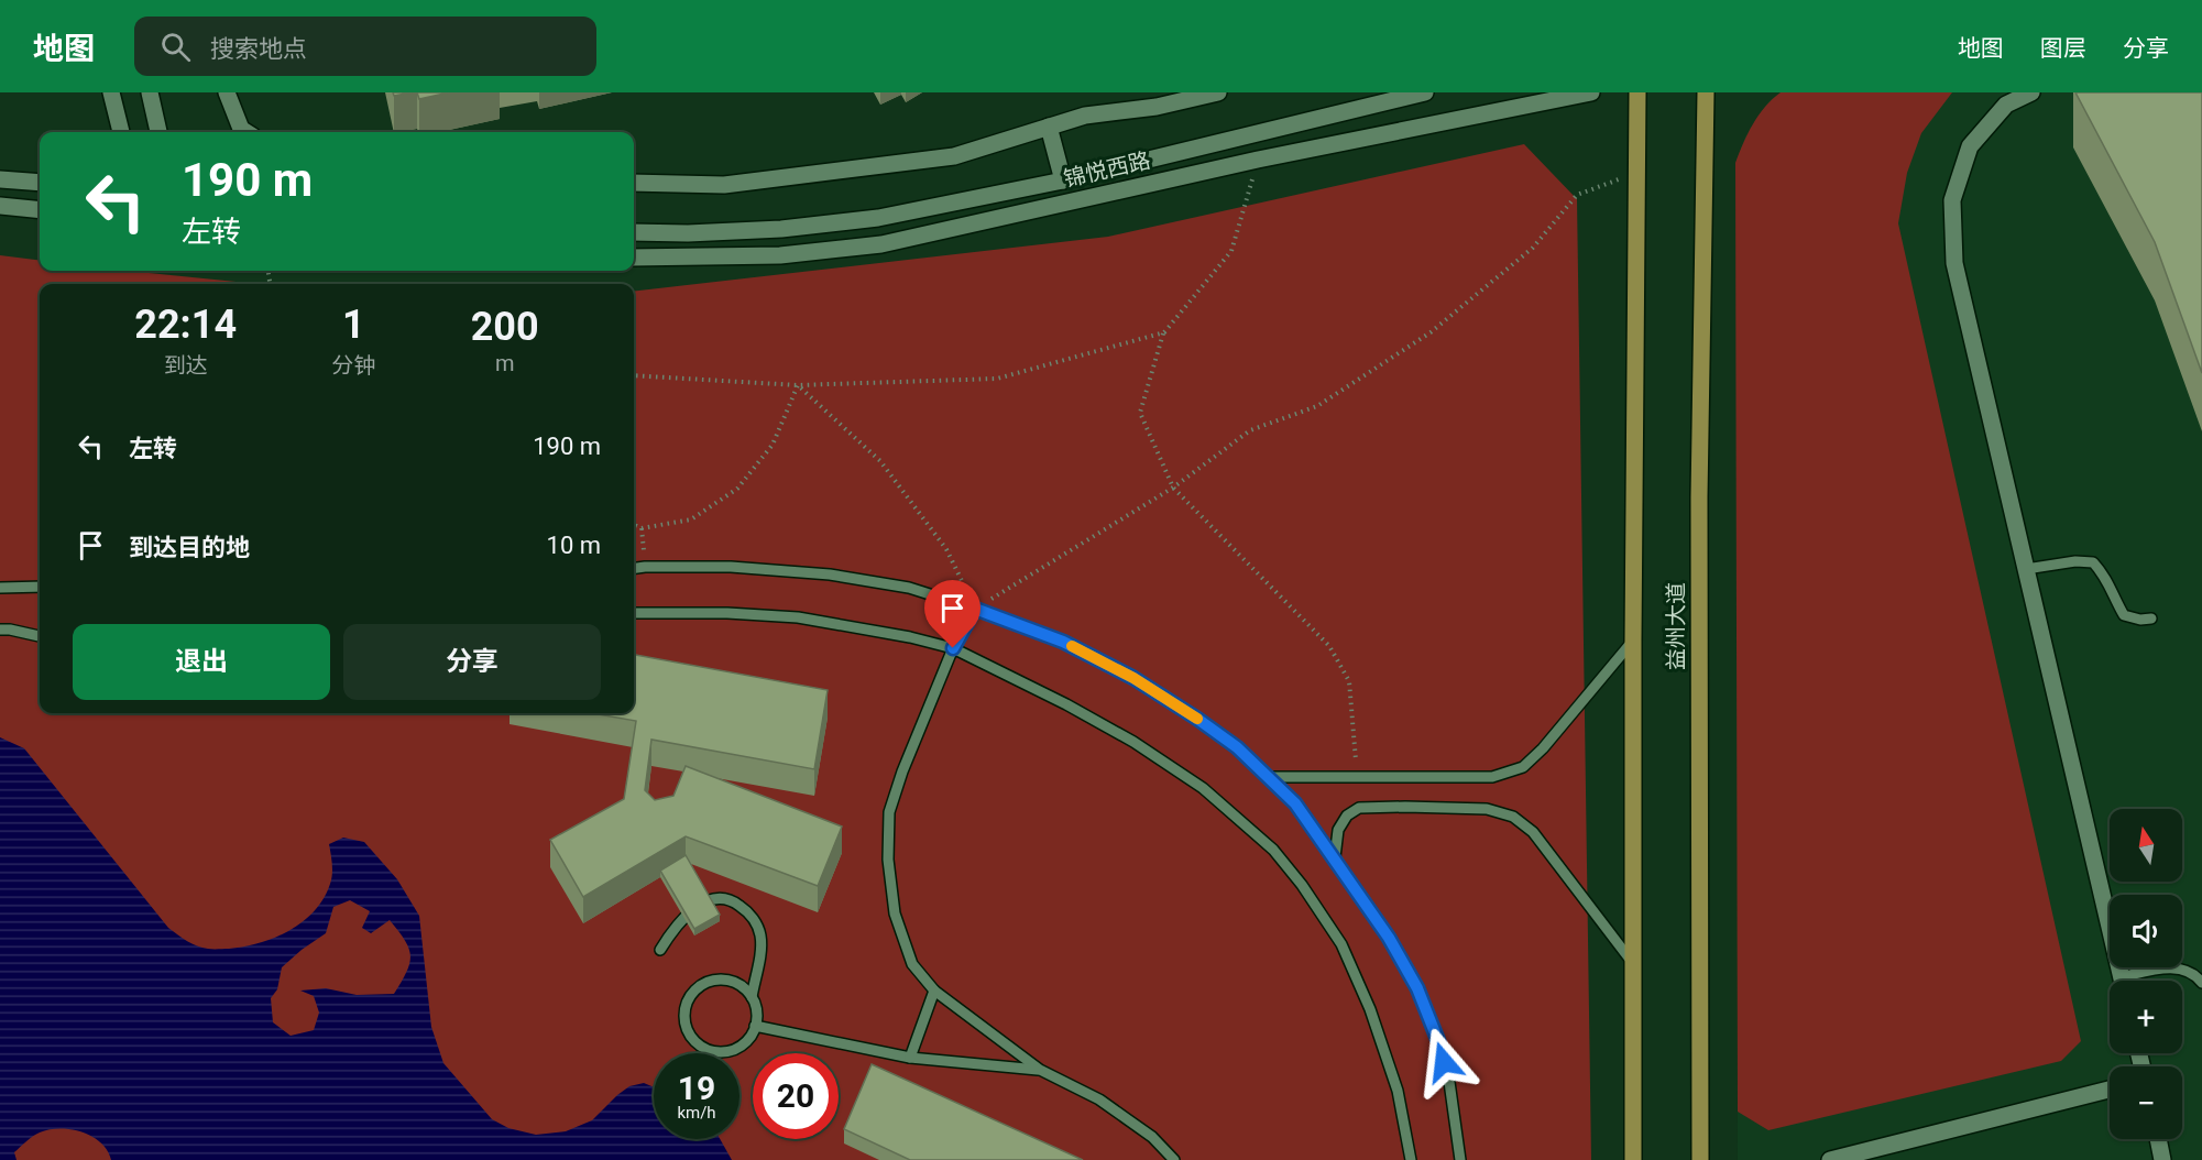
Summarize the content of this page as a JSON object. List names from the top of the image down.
{
  "streets": {
    "main road": ["益州大道"],
    "street": ["锦悦西路"]
  },
  "north": "top",
  "page": {
    "header": "地图",
    "search": "搜索地点",
    "nav": ["地图", "图层", "分享"],
    "turn": ["190 m", "左转"],
    "eta": [
      "22:14",
      "到达",
      "1",
      "分钟",
      "200",
      "m"
    ],
    "list": [
      {
        "name": "左转",
        "value": "190 m"
      },
      {
        "name": "到达目的地",
        "value": "10 m"
      }
    ],
    "buttons": ["退出", "分享"],
    "map_buttons": ["+", "−"],
    "speed": "19 km/h",
    "limit": "20"
  }
}
